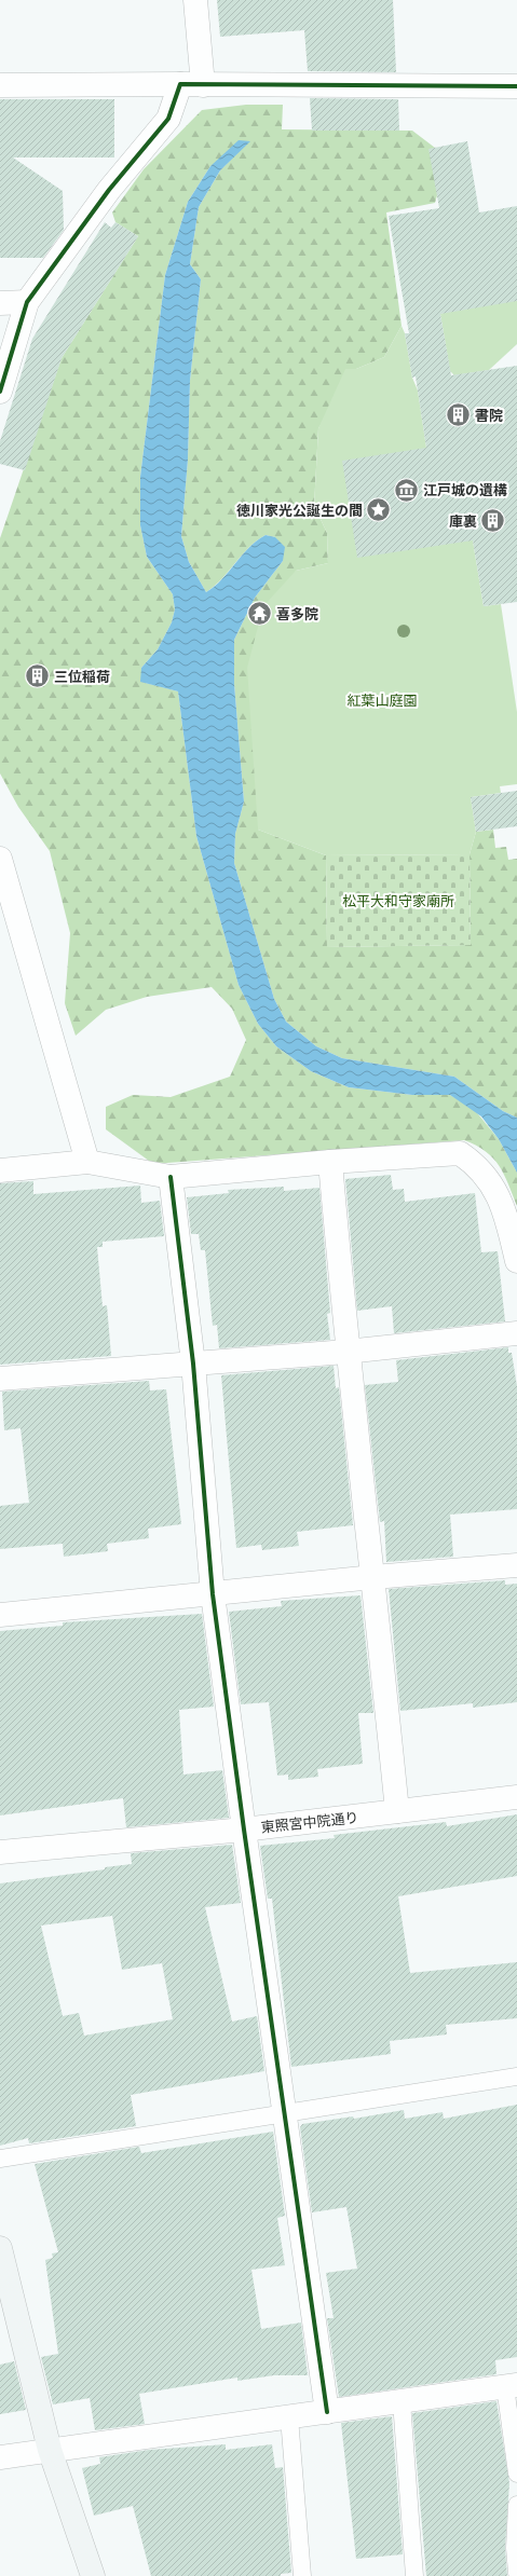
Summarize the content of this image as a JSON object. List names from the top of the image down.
{
  "streets": {
    "street": ["東照宮中院通り"]
  },
  "parks": ["紅葉山庭園", "松平大和守家廟所"],
  "places": {
    "building": ["書院", "庫裏", "三位稲荷"],
    "museum": ["江戸城の遺構"],
    "place": ["徳川家光公誕生の間"],
    "temple": ["喜多院"]
  }
}
